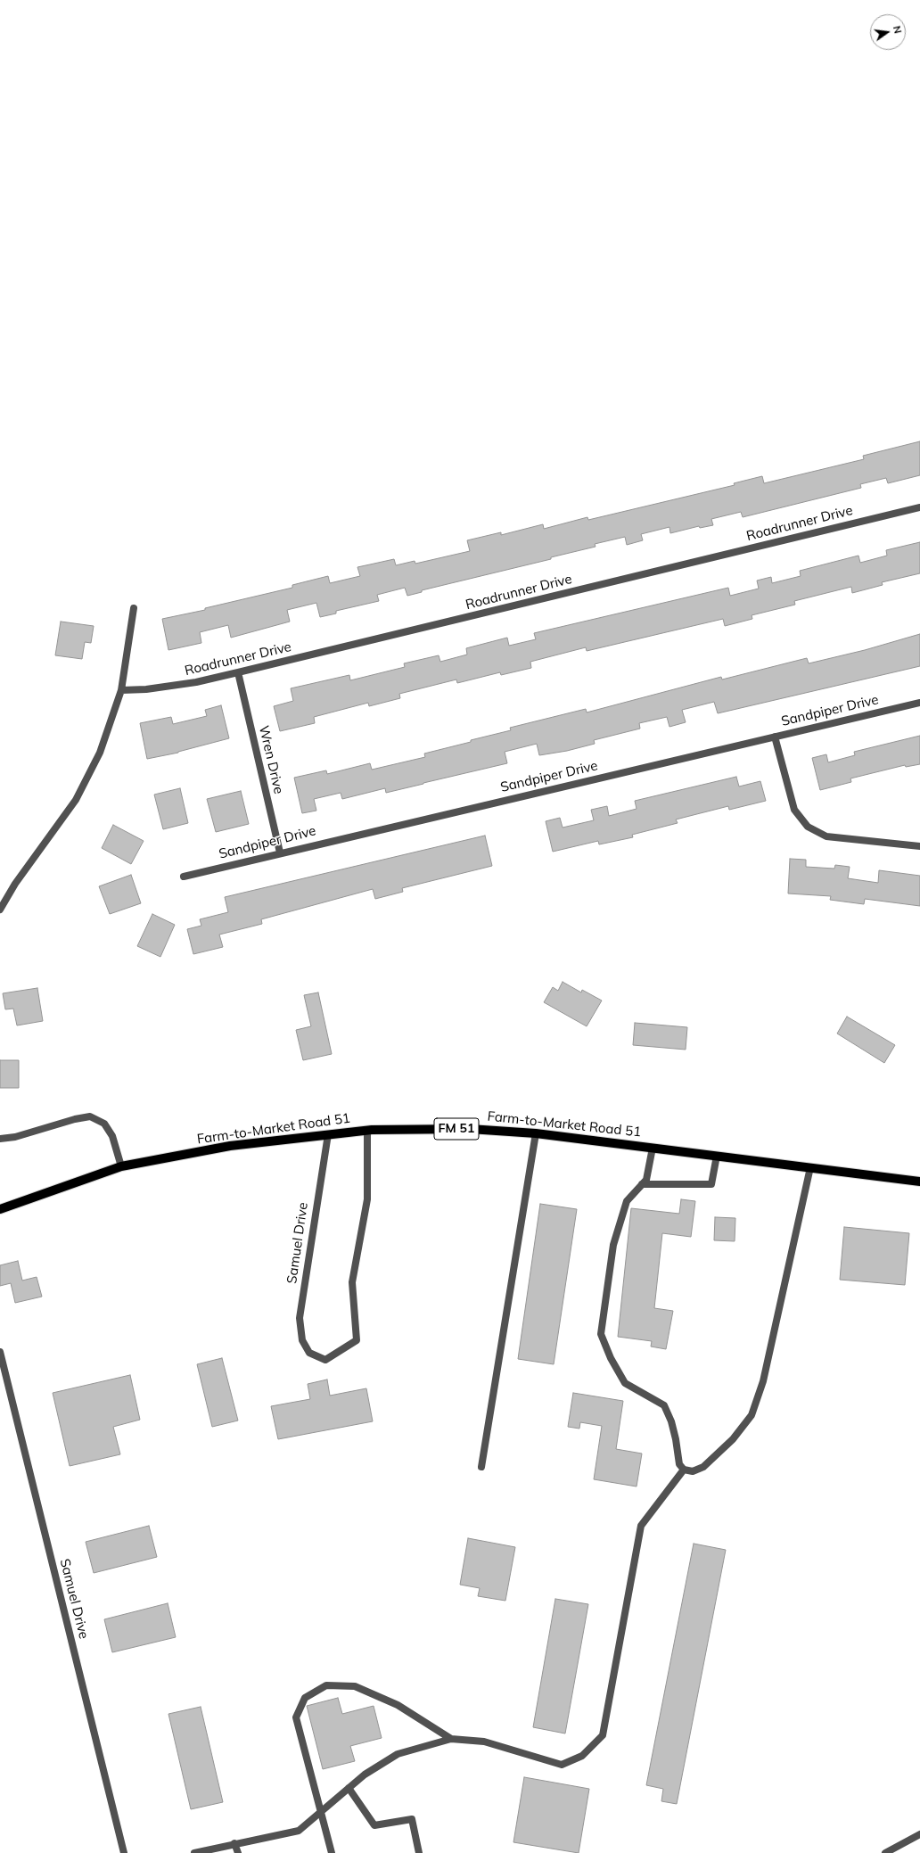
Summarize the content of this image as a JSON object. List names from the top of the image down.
{
  "streets": {
    "main road": ["Farm-to-Market Road 51", "FM 51"],
    "street": [
      "Roadrunner Drive",
      "Sandpiper Drive",
      "Wren Drive",
      "Samuel Drive"
    ]
  },
  "crossings": [
    ["Roadrunner Drive", "Wren Drive"],
    ["Sandpiper Drive", "Wren Drive"],
    ["Farm-to-Market Road 51", "Samuel Drive"]
  ],
  "north": "right"
}
